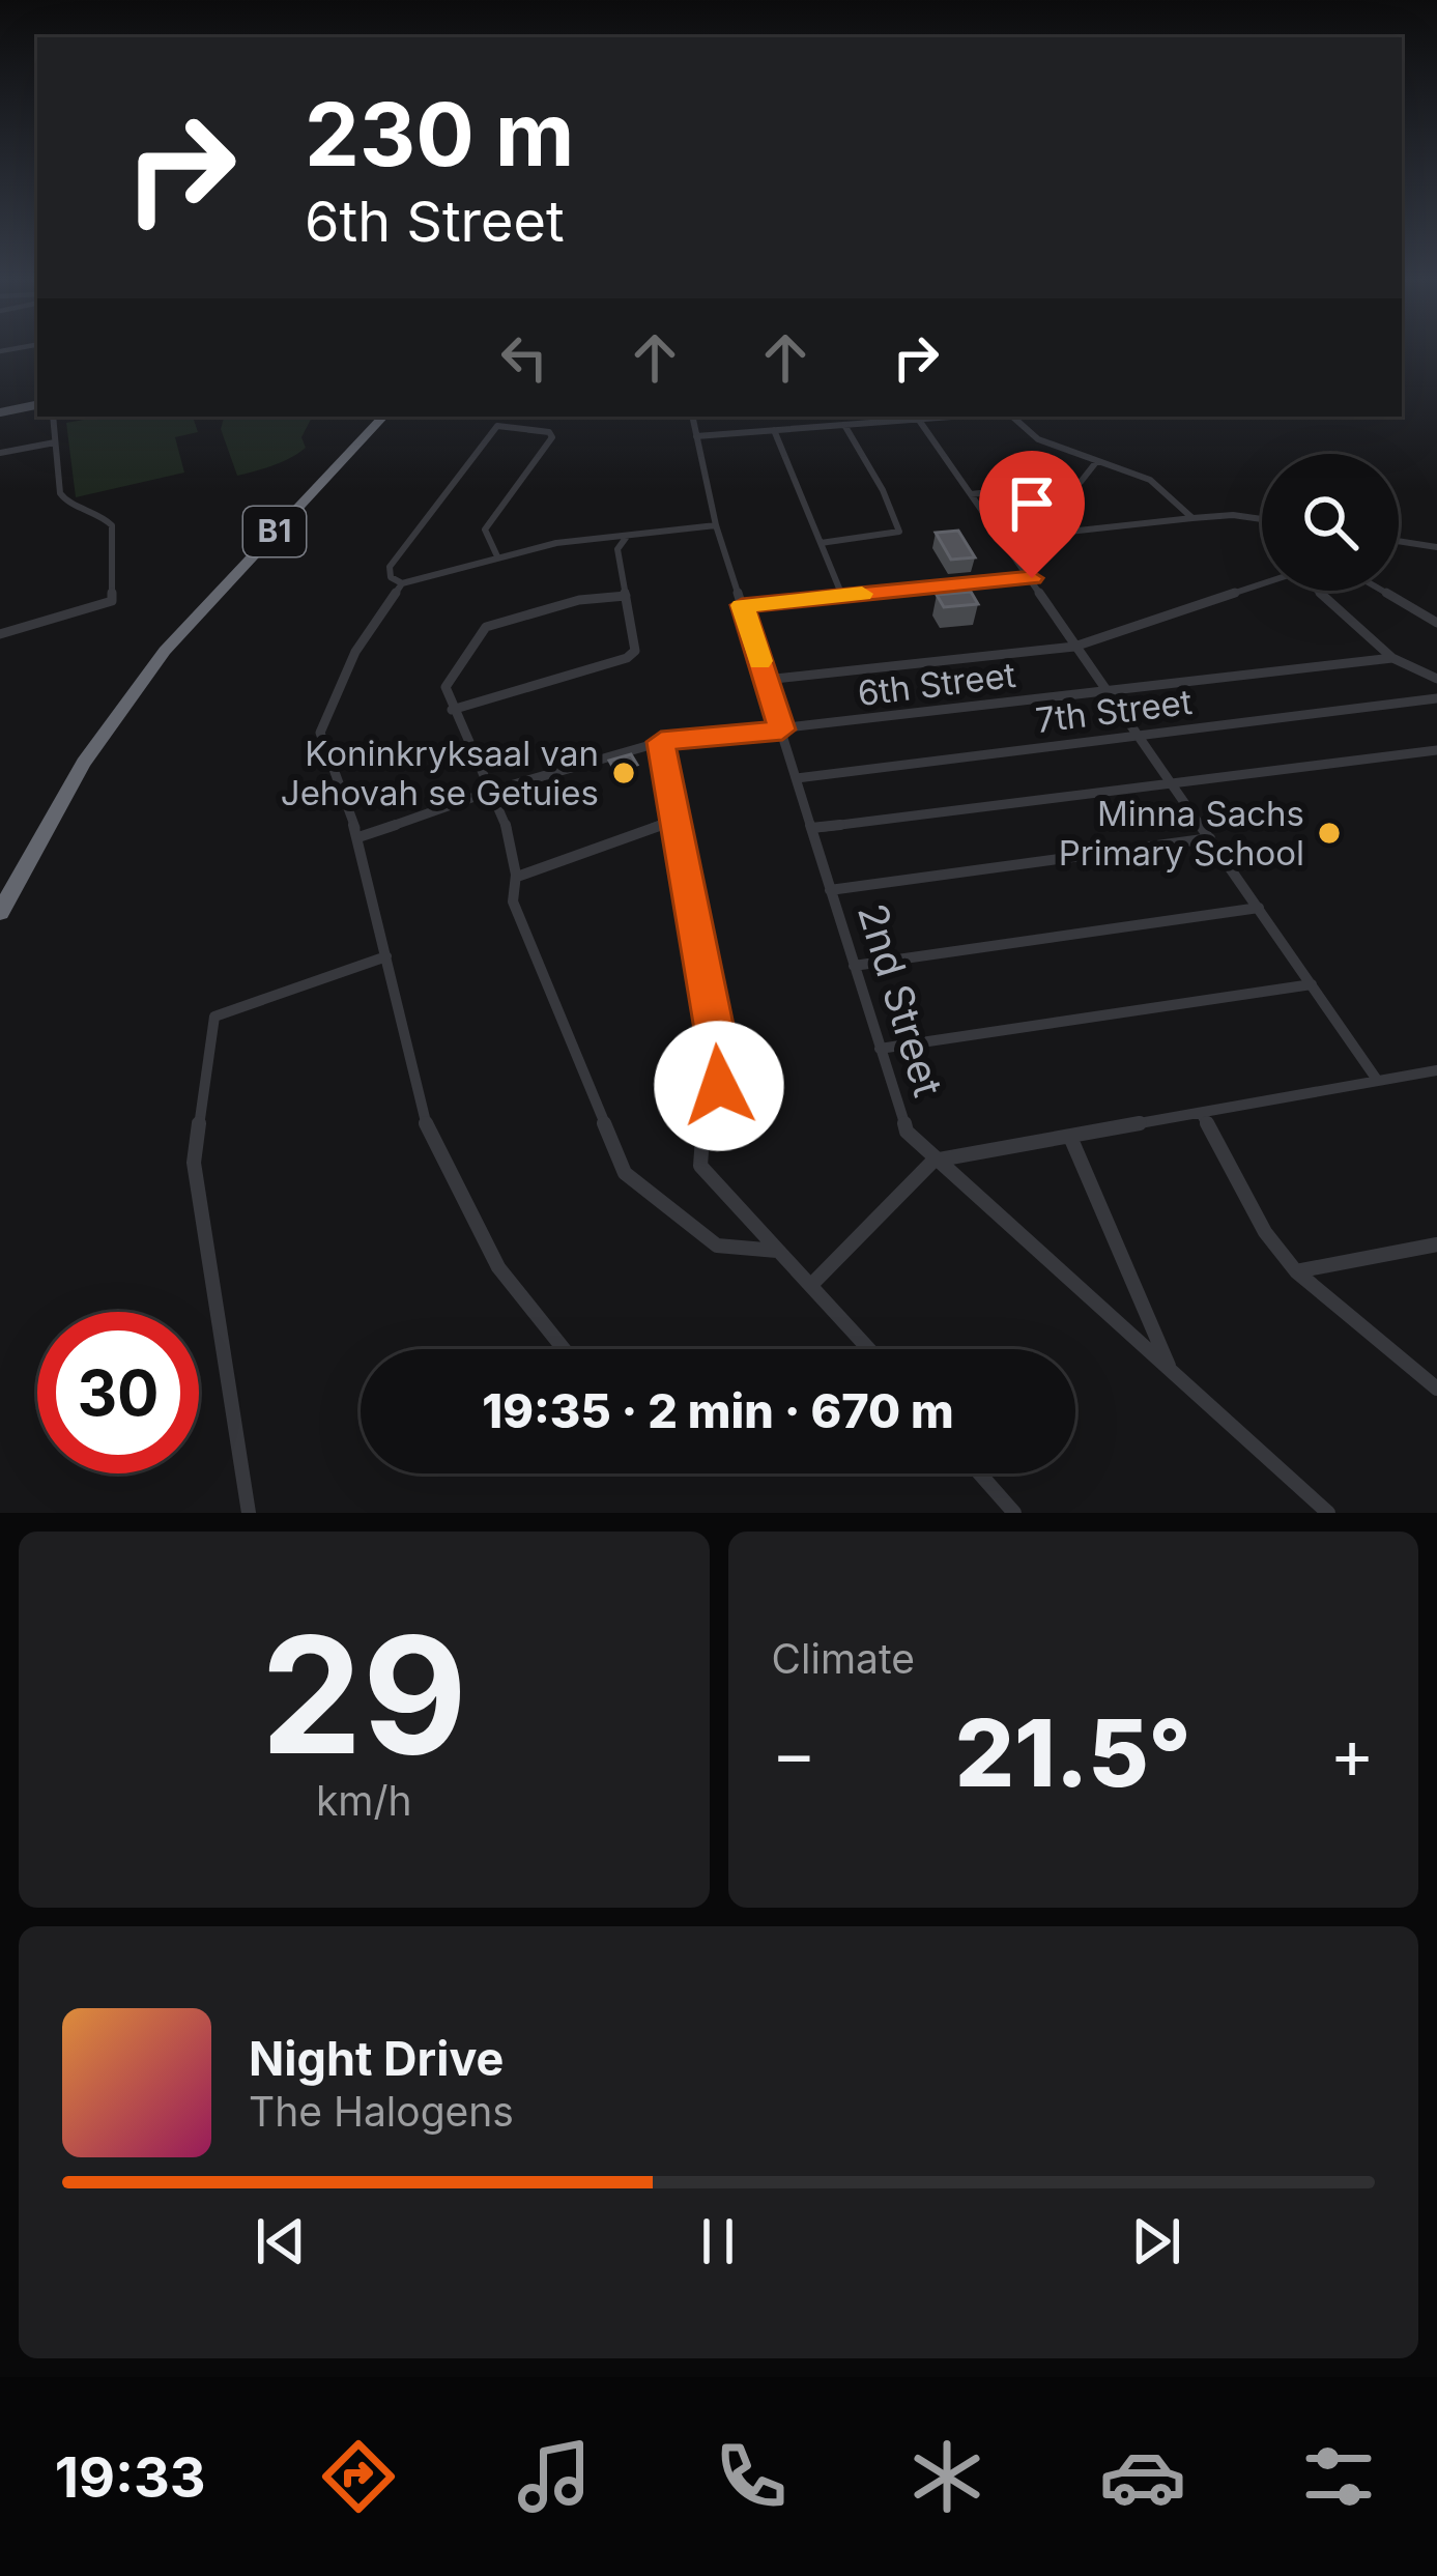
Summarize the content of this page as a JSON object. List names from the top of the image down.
{
  "streets": {
    "highway": ["B1"],
    "street": ["6th Street", "7th Street", "2nd Street"]
  },
  "crossings": [
    ["6th Street", "2nd Street"],
    ["7th Street", "2nd Street"]
  ],
  "places": ["Koninkryksaal van Jehovah se Getuies", "Minna Sachs Primary School"],
  "page": {
    "turn": ["230 m", "6th Street"],
    "limit": "30",
    "trip": "19:35 · 2 min · 670 m",
    "tile": [
      ["29", "km/h"],
      "Climate"
    ],
    "heat": ["−", "21.5°", "+"],
    "song": ["Night Drive", "The Halogens"],
    "tabs": "19:33"
  }
}
